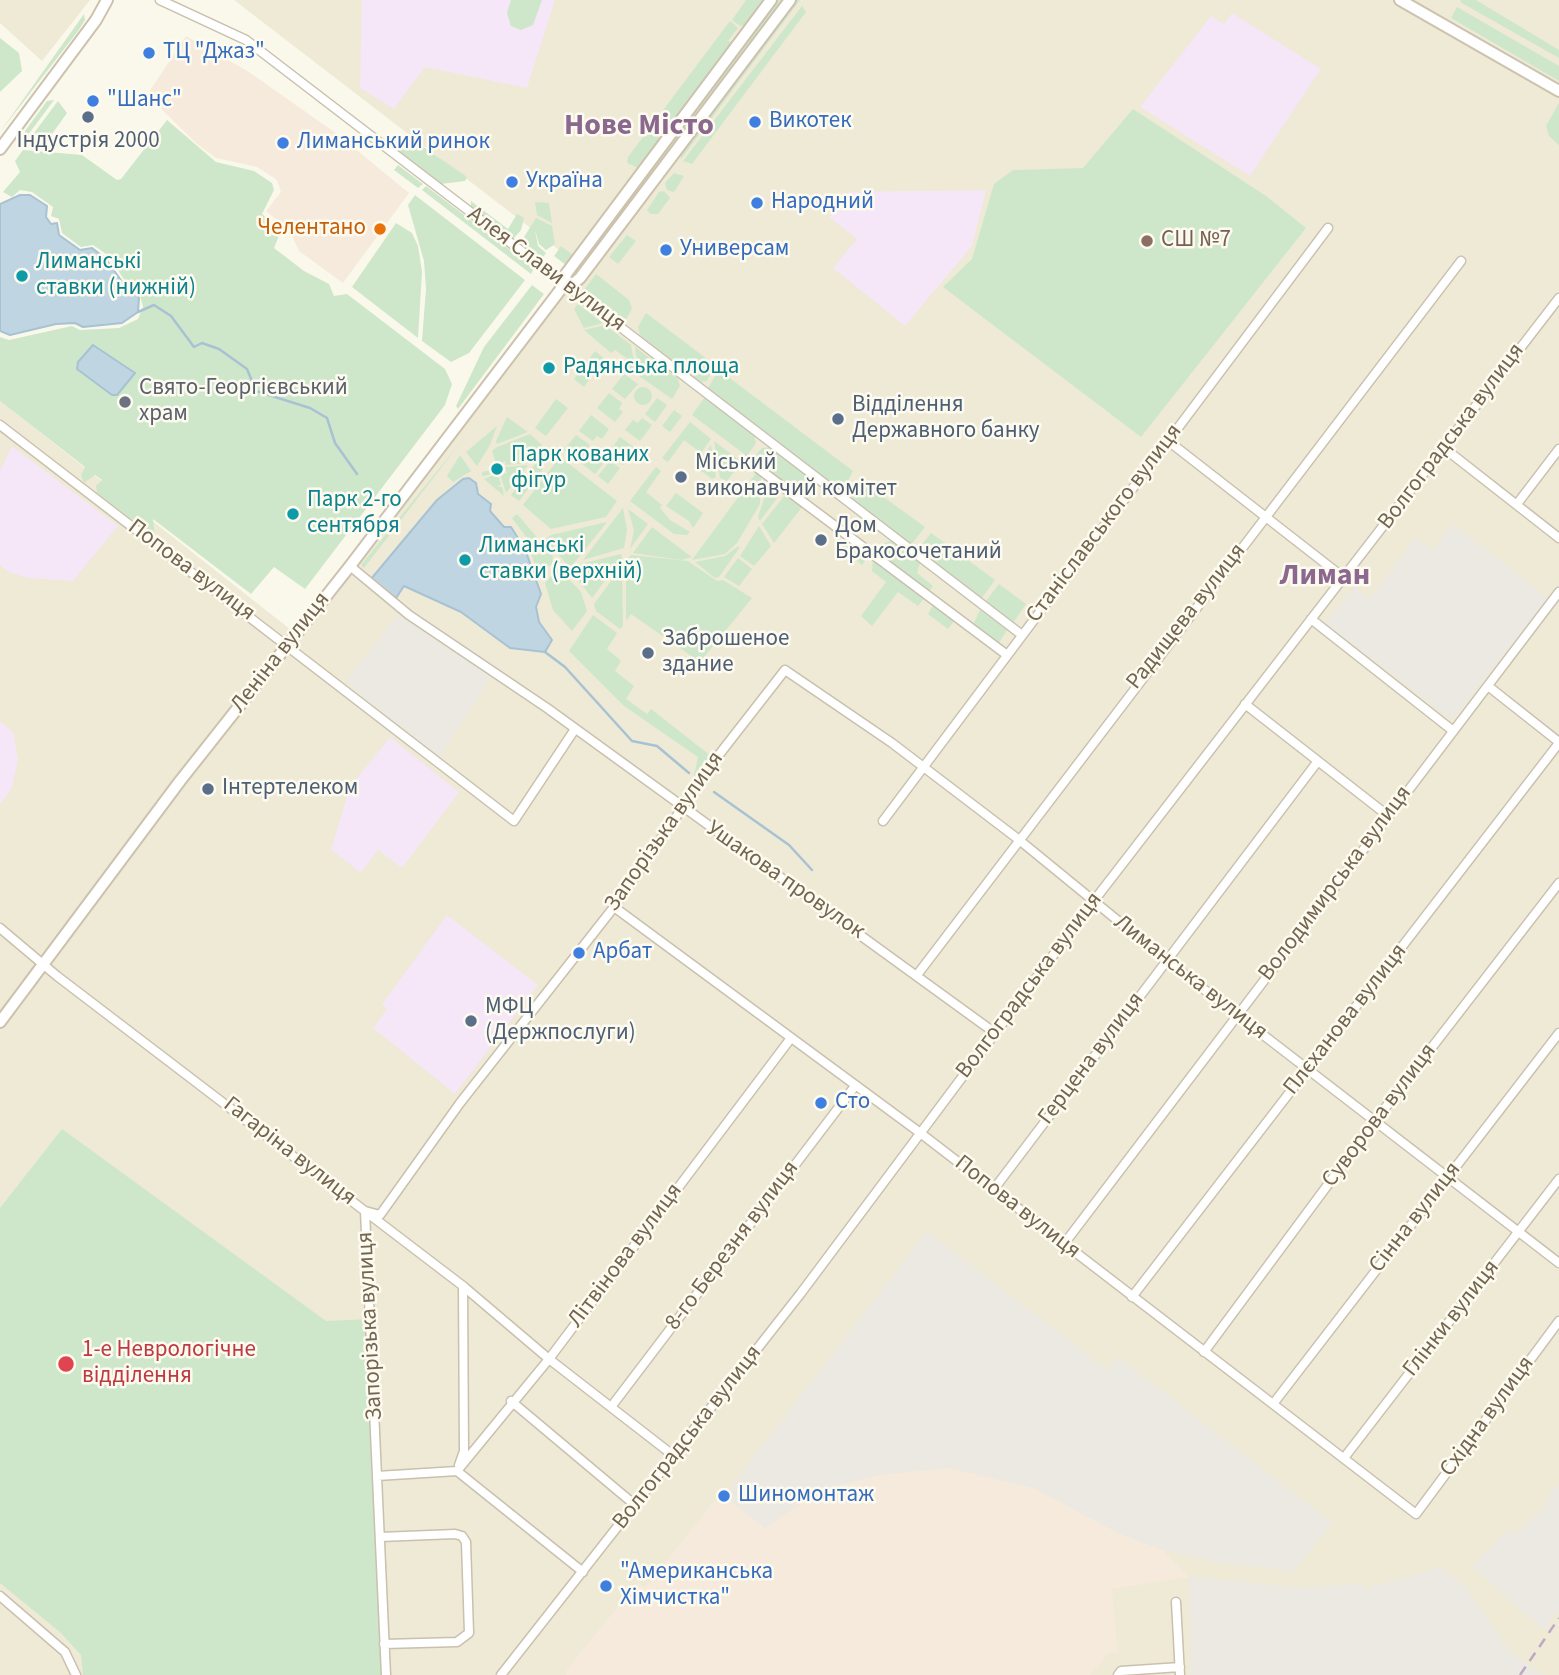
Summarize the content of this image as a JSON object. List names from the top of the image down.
{
  "streets": {
    "street": [
      "Алея Слави вулиця",
      "Волгоградська вулиця",
      "Станіславського вулиця",
      "Попова вулиця",
      "Радищева вулиця",
      "Леніна вулиця",
      "Запорізька вулиця",
      "Ушакова провулок",
      "Володимирська вулиця",
      "Лиманська вулиця",
      "Плєханова вулиця",
      "Герцена вулиця",
      "Суворова вулиця",
      "Гагаріна вулиця",
      "Сінна вулиця",
      "8-го Березня вулиця",
      "Літвінова вулиця",
      "Глінки вулиця",
      "Східна вулиця"
    ]
  },
  "crossings": [
    ["Алея Слави вулиця", "Станіславського вулиця"],
    ["Алея Слави вулиця", "Леніна вулиця"],
    ["Волгоградська вулиця", "Попова вулиця"],
    ["Волгоградська вулиця", "Ушакова провулок"],
    ["Волгоградська вулиця", "Лиманська вулиця"],
    ["Волгоградська вулиця", "Гагаріна вулиця"],
    ["Станіславського вулиця", "Лиманська вулиця"],
    ["Попова вулиця", "Леніна вулиця"],
    ["Попова вулиця", "Запорізька вулиця"],
    ["Попова вулиця", "Ушакова провулок"],
    ["Попова вулиця", "Володимирська вулиця"],
    ["Попова вулиця", "Плєханова вулиця"],
    ["Попова вулиця", "Герцена вулиця"],
    ["Попова вулиця", "Суворова вулиця"],
    ["Попова вулиця", "Сінна вулиця"],
    ["Попова вулиця", "8-го Березня вулиця"],
    ["Попова вулиця", "Літвінова вулиця"],
    ["Попова вулиця", "Глінки вулиця"],
    ["Попова вулиця", "Східна вулиця"],
    ["Радищева вулиця", "Ушакова провулок"],
    ["Радищева вулиця", "Лиманська вулиця"],
    ["Леніна вулиця", "Ушакова провулок"],
    ["Леніна вулиця", "Гагаріна вулиця"],
    ["Запорізька вулиця", "Ушакова провулок"],
    ["Запорізька вулиця", "Лиманська вулиця"],
    ["Запорізька вулиця", "Гагаріна вулиця"],
    ["Володимирська вулиця", "Лиманська вулиця"],
    ["Лиманська вулиця", "Плєханова вулиця"],
    ["Лиманська вулиця", "Герцена вулиця"],
    ["Лиманська вулиця", "Суворова вулиця"],
    ["Лиманська вулиця", "Сінна вулиця"],
    ["Лиманська вулиця", "Глінки вулиця"],
    ["Гагаріна вулиця", "8-го Березня вулиця"],
    ["Гагаріна вулиця", "Літвінова вулиця"]
  ],
  "districts": ["Нове Місто", "Лиман"],
  "places": [
    "ТЦ \"Джаз\"",
    "\"Шанс\"",
    "Індустрія 2000",
    "Викотек",
    "Лиманський ринок",
    "Україна",
    "Народний",
    "Челентано",
    "СШ №7",
    "Универсам",
    "Лиманські ставки (нижній)",
    "Радянська площа",
    "Свято-Георгієвський храм",
    "Відділення Державного банку",
    "Парк кованих фігур",
    "Міський виконавчий комітет",
    "Парк 2-го сентября",
    "Дом Бракосочетаний",
    "Лиманські ставки (верхній)",
    "Заброшеное здание",
    "Інтертелеком",
    "Арбат",
    "МФЦ (Держпослуги)",
    "Сто",
    "1-е Неврологічне відділення",
    "Шиномонтаж",
    "\"Американська Хімчистка\""
  ]
}
